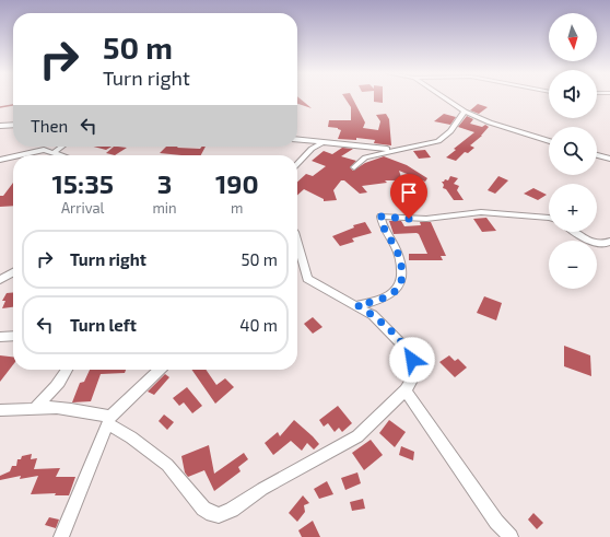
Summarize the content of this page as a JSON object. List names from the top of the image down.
{
  "north": "bottom",
  "page": {
    "map_buttons": ["+", "−"],
    "turn": ["50 m", "Turn right"],
    "then": "Then",
    "eta": [
      "15:35",
      "Arrival",
      "3",
      "min",
      "190",
      "m"
    ],
    "list": [
      {
        "name": "Turn right",
        "value": "50 m"
      },
      {
        "name": "Turn left",
        "value": "40 m"
      }
    ]
  }
}
